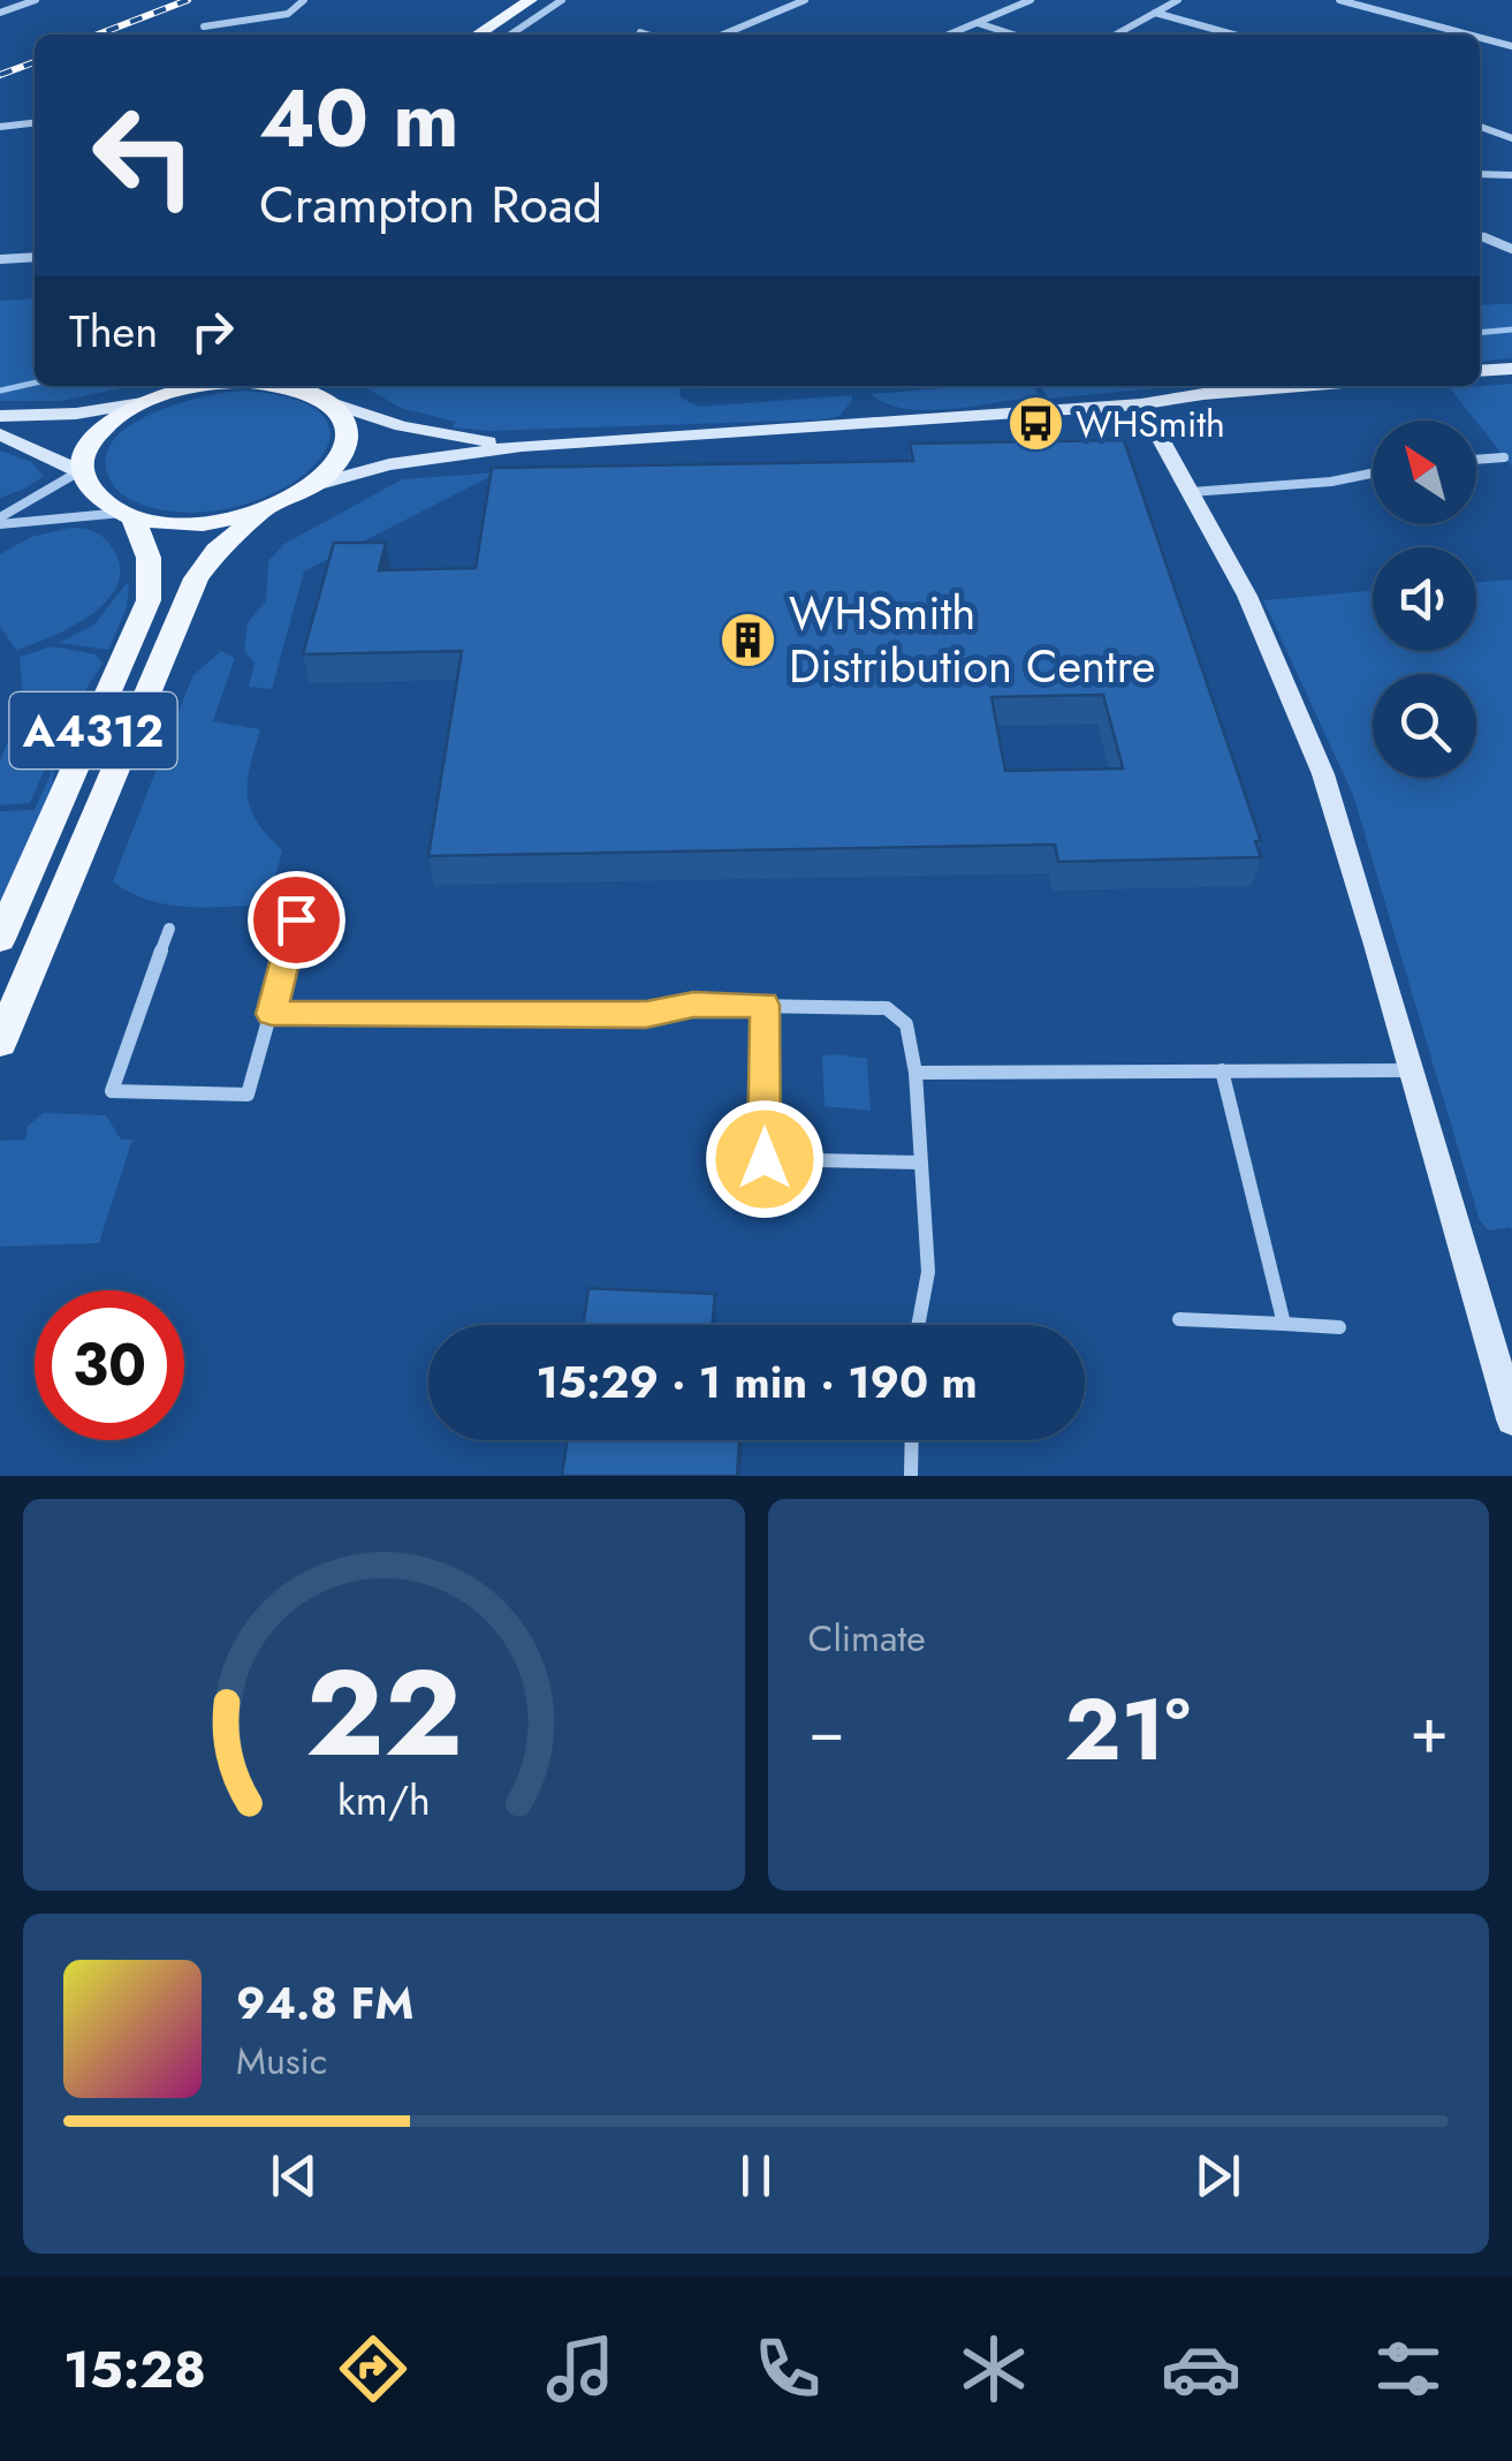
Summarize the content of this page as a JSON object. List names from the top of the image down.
{
  "streets": {
    "main road": ["A4312"]
  },
  "places": {
    "bus stop": ["WHSmith"],
    "building": ["WHSmith Distribution Centre"]
  },
  "north": "top left",
  "page": {
    "turn": ["40 m", "Crampton Road"],
    "then": "Then",
    "limit": "30",
    "trip": "15:29 · 1 min · 190 m",
    "tile": "Climate",
    "heat": ["−", "21°", "+"],
    "song": ["94.8 FM", "Music"],
    "tabs": "15:28",
    "gauge": ["22", "km/h"]
  }
}
